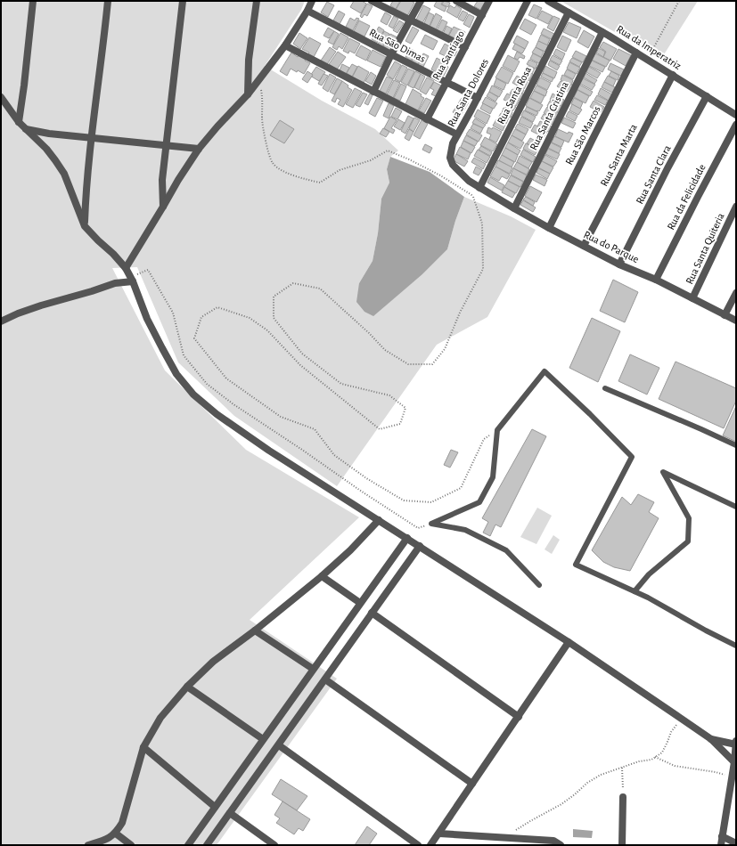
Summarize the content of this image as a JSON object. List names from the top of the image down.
{
  "streets": {
    "street": [
      "Rua São Dimas",
      "Rua da Imperatriz",
      "Rua Santiago",
      "Rua Santa Dolores",
      "Rua Santa Rosa",
      "Rua Santa Cristina",
      "Rua São Marcos",
      "Rua Santa Marta",
      "Rua Santa Clara",
      "Rua da Felicidade",
      "Rua do Parque",
      "Rua Santa Quiteria"
    ]
  },
  "crossings": [
    ["Rua São Dimas", "Rua Santiago"],
    ["Rua São Dimas", "Rua Santa Dolores"],
    ["Rua da Imperatriz", "Rua Santa Rosa"],
    ["Rua da Imperatriz", "Rua Santa Cristina"],
    ["Rua da Imperatriz", "Rua São Marcos"],
    ["Rua da Imperatriz", "Rua Santa Marta"],
    ["Rua da Imperatriz", "Rua Santa Clara"],
    ["Rua Santa Dolores", "Rua Santa Rosa"],
    ["Rua Santa Dolores", "Rua do Parque"],
    ["Rua Santa Rosa", "Rua do Parque"],
    ["Rua Santa Cristina", "Rua do Parque"],
    ["Rua São Marcos", "Rua do Parque"],
    ["Rua Santa Marta", "Rua do Parque"],
    ["Rua Santa Clara", "Rua do Parque"],
    ["Rua da Felicidade", "Rua do Parque"],
    ["Rua do Parque", "Rua Santa Quiteria"]
  ]
}
